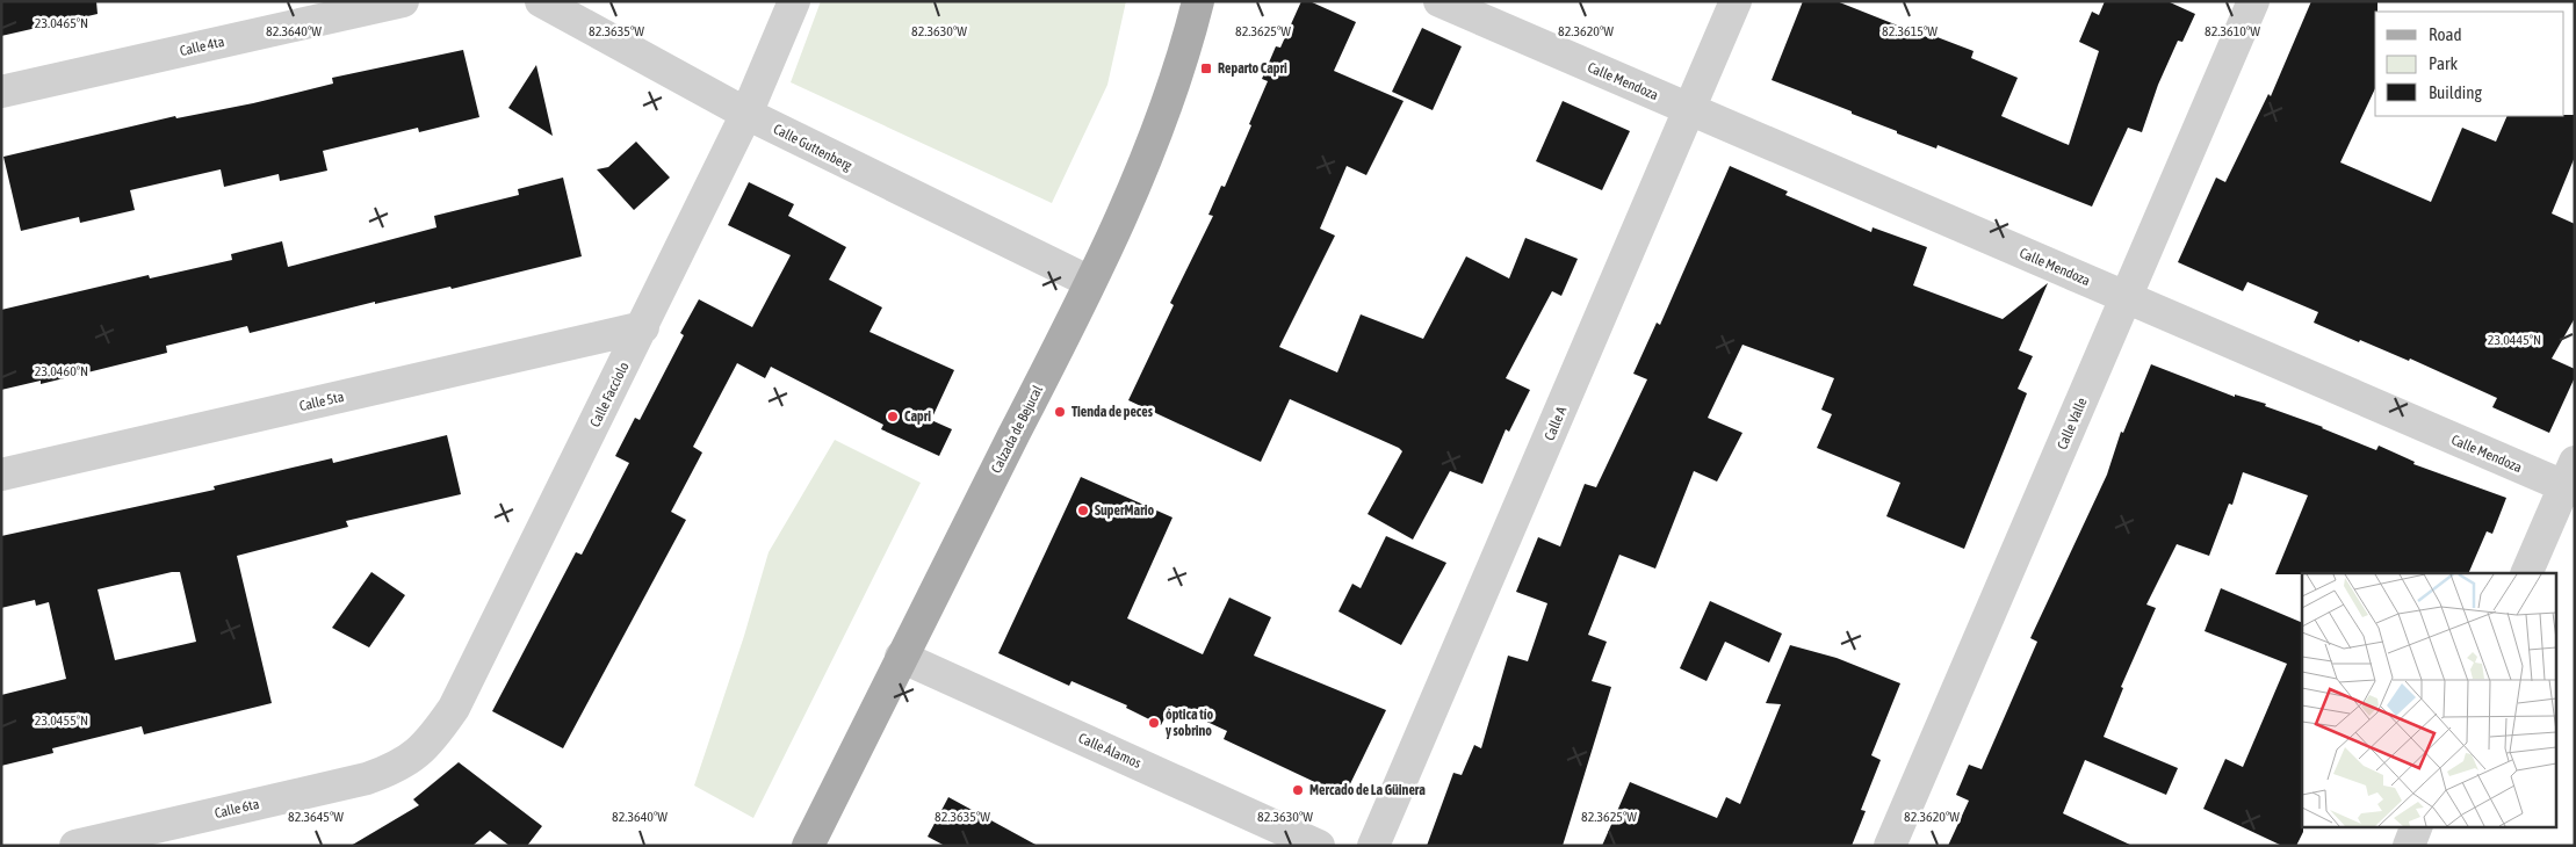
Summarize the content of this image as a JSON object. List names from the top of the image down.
{
  "streets": {
    "main road": ["Calzada de Bejucal"],
    "street": [
      "Calle 4ta",
      "Calle Mendoza",
      "Calle Guttenberg",
      "Calle Facciolo",
      "Calle 5ta",
      "Calle A",
      "Calle Valle",
      "Calle Álamos",
      "Calle 6ta"
    ]
  },
  "crossings": [
    ["Calle Mendoza", "Calle A"],
    ["Calle Mendoza", "Calle Valle"],
    ["Calle Guttenberg", "Calle Facciolo"],
    ["Calle Guttenberg", "Calzada de Bejucal"],
    ["Calle Facciolo", "Calle 5ta"],
    ["Calle Facciolo", "Calle 6ta"],
    ["Calzada de Bejucal", "Calle Álamos"]
  ],
  "places": {
    "transit": ["Reparto Capri"],
    "other": [
      "Tienda de peces",
      "Capri",
      "SuperMario",
      "óptica tío y sobrino",
      "Mercado de La Güinera"
    ]
  },
  "legend": ["Road", "Park", "Building"],
  "coordinates": [
    "23.0465°N",
    "82.3640°W",
    "82.3635°W",
    "82.3630°W",
    "82.3625°W",
    "82.3620°W",
    "82.3615°W",
    "82.3610°W",
    "23.0445°N",
    "23.0460°N",
    "23.0455°N",
    "82.3645°W"
  ]
}
